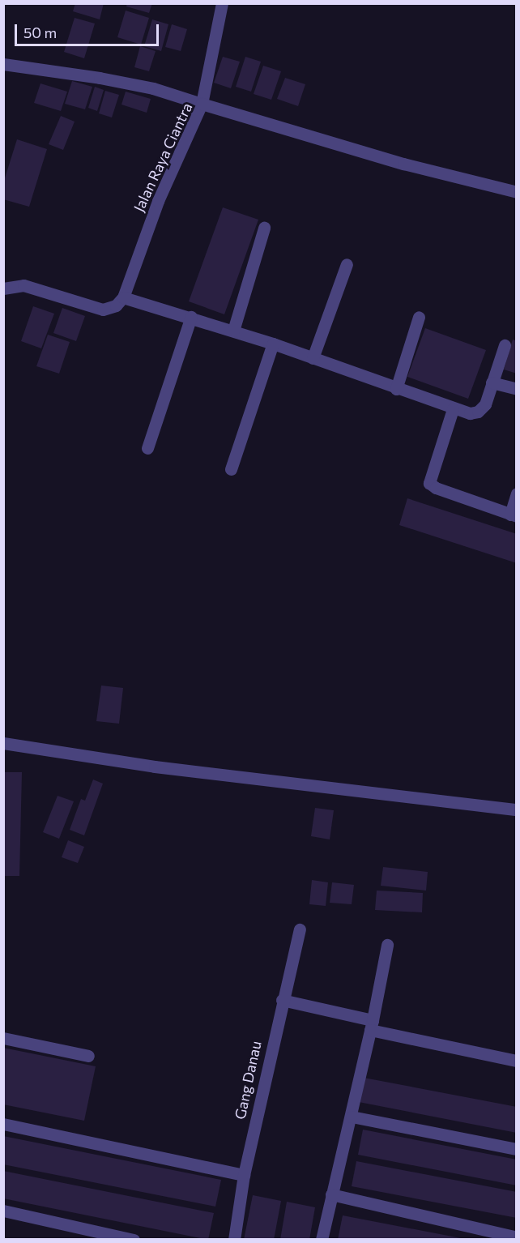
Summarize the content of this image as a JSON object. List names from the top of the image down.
{
  "streets": {
    "street": ["Jalan Raya Ciantra", "Gang Danau"]
  },
  "scale_bar": "50 m"
}
